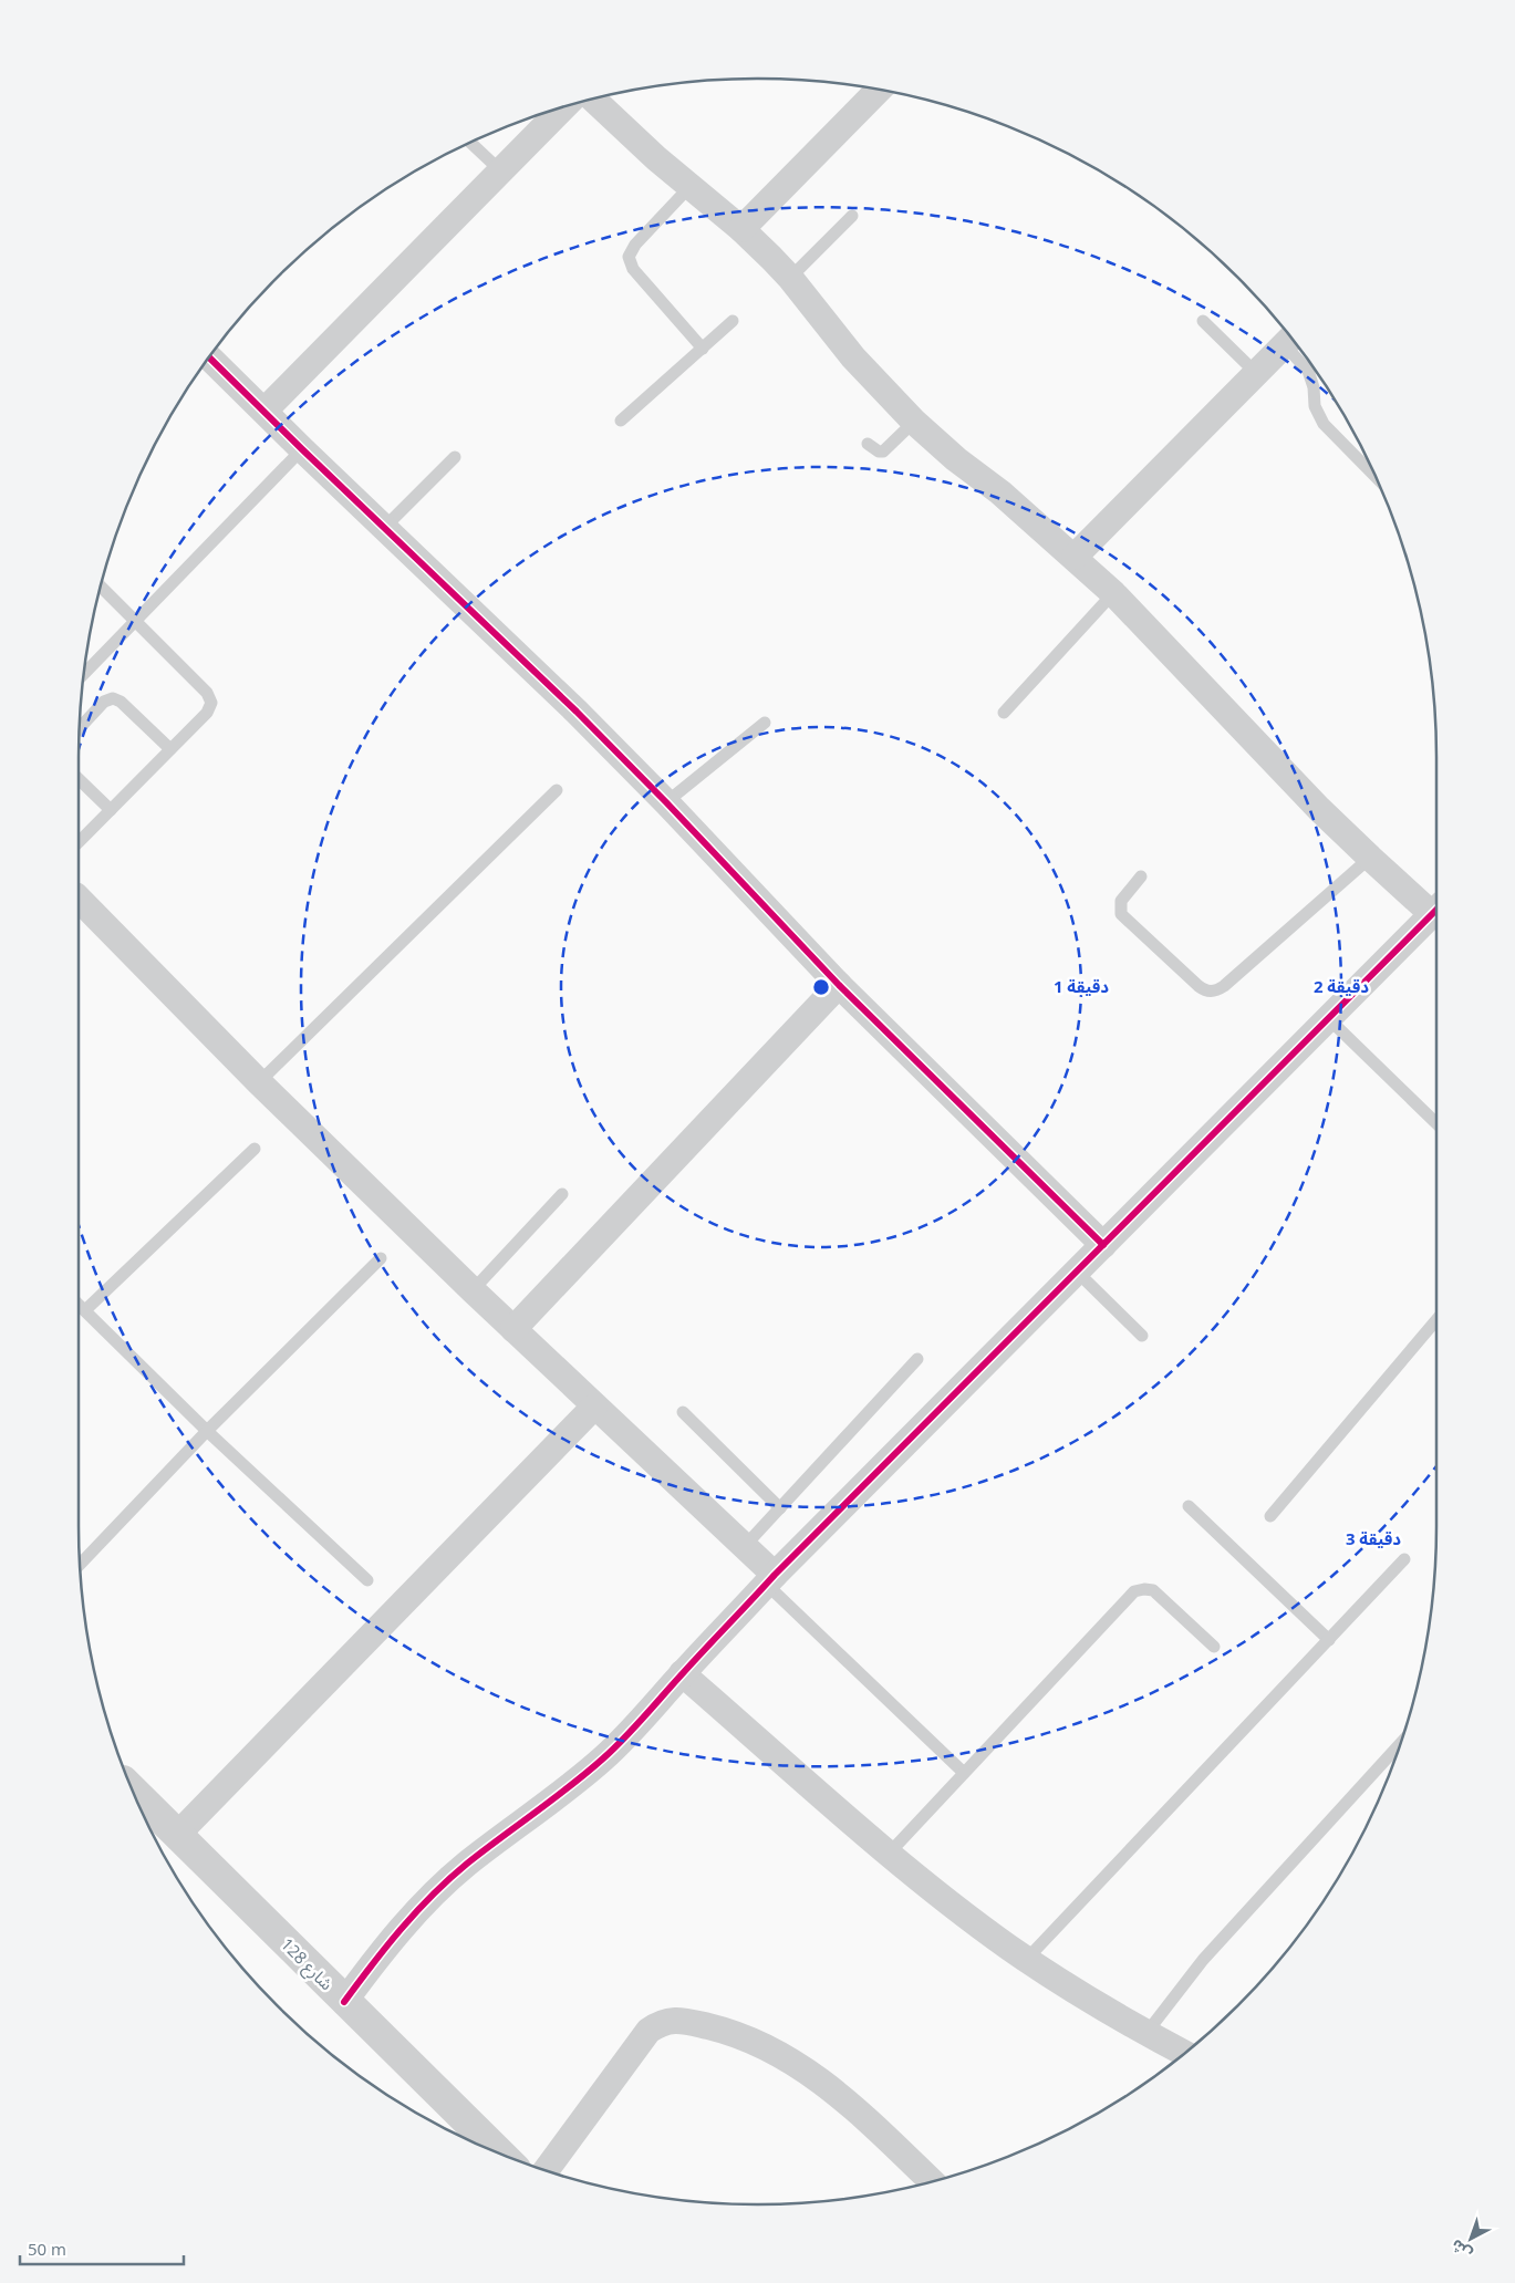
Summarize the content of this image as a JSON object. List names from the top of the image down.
{
  "streets": {
    "street": ["شارع 128"]
  },
  "scale_bar": "50 m",
  "north": "bottom left",
  "rings": ["1 دقيقة", "2 دقيقة", "3 دقيقة"]
}
